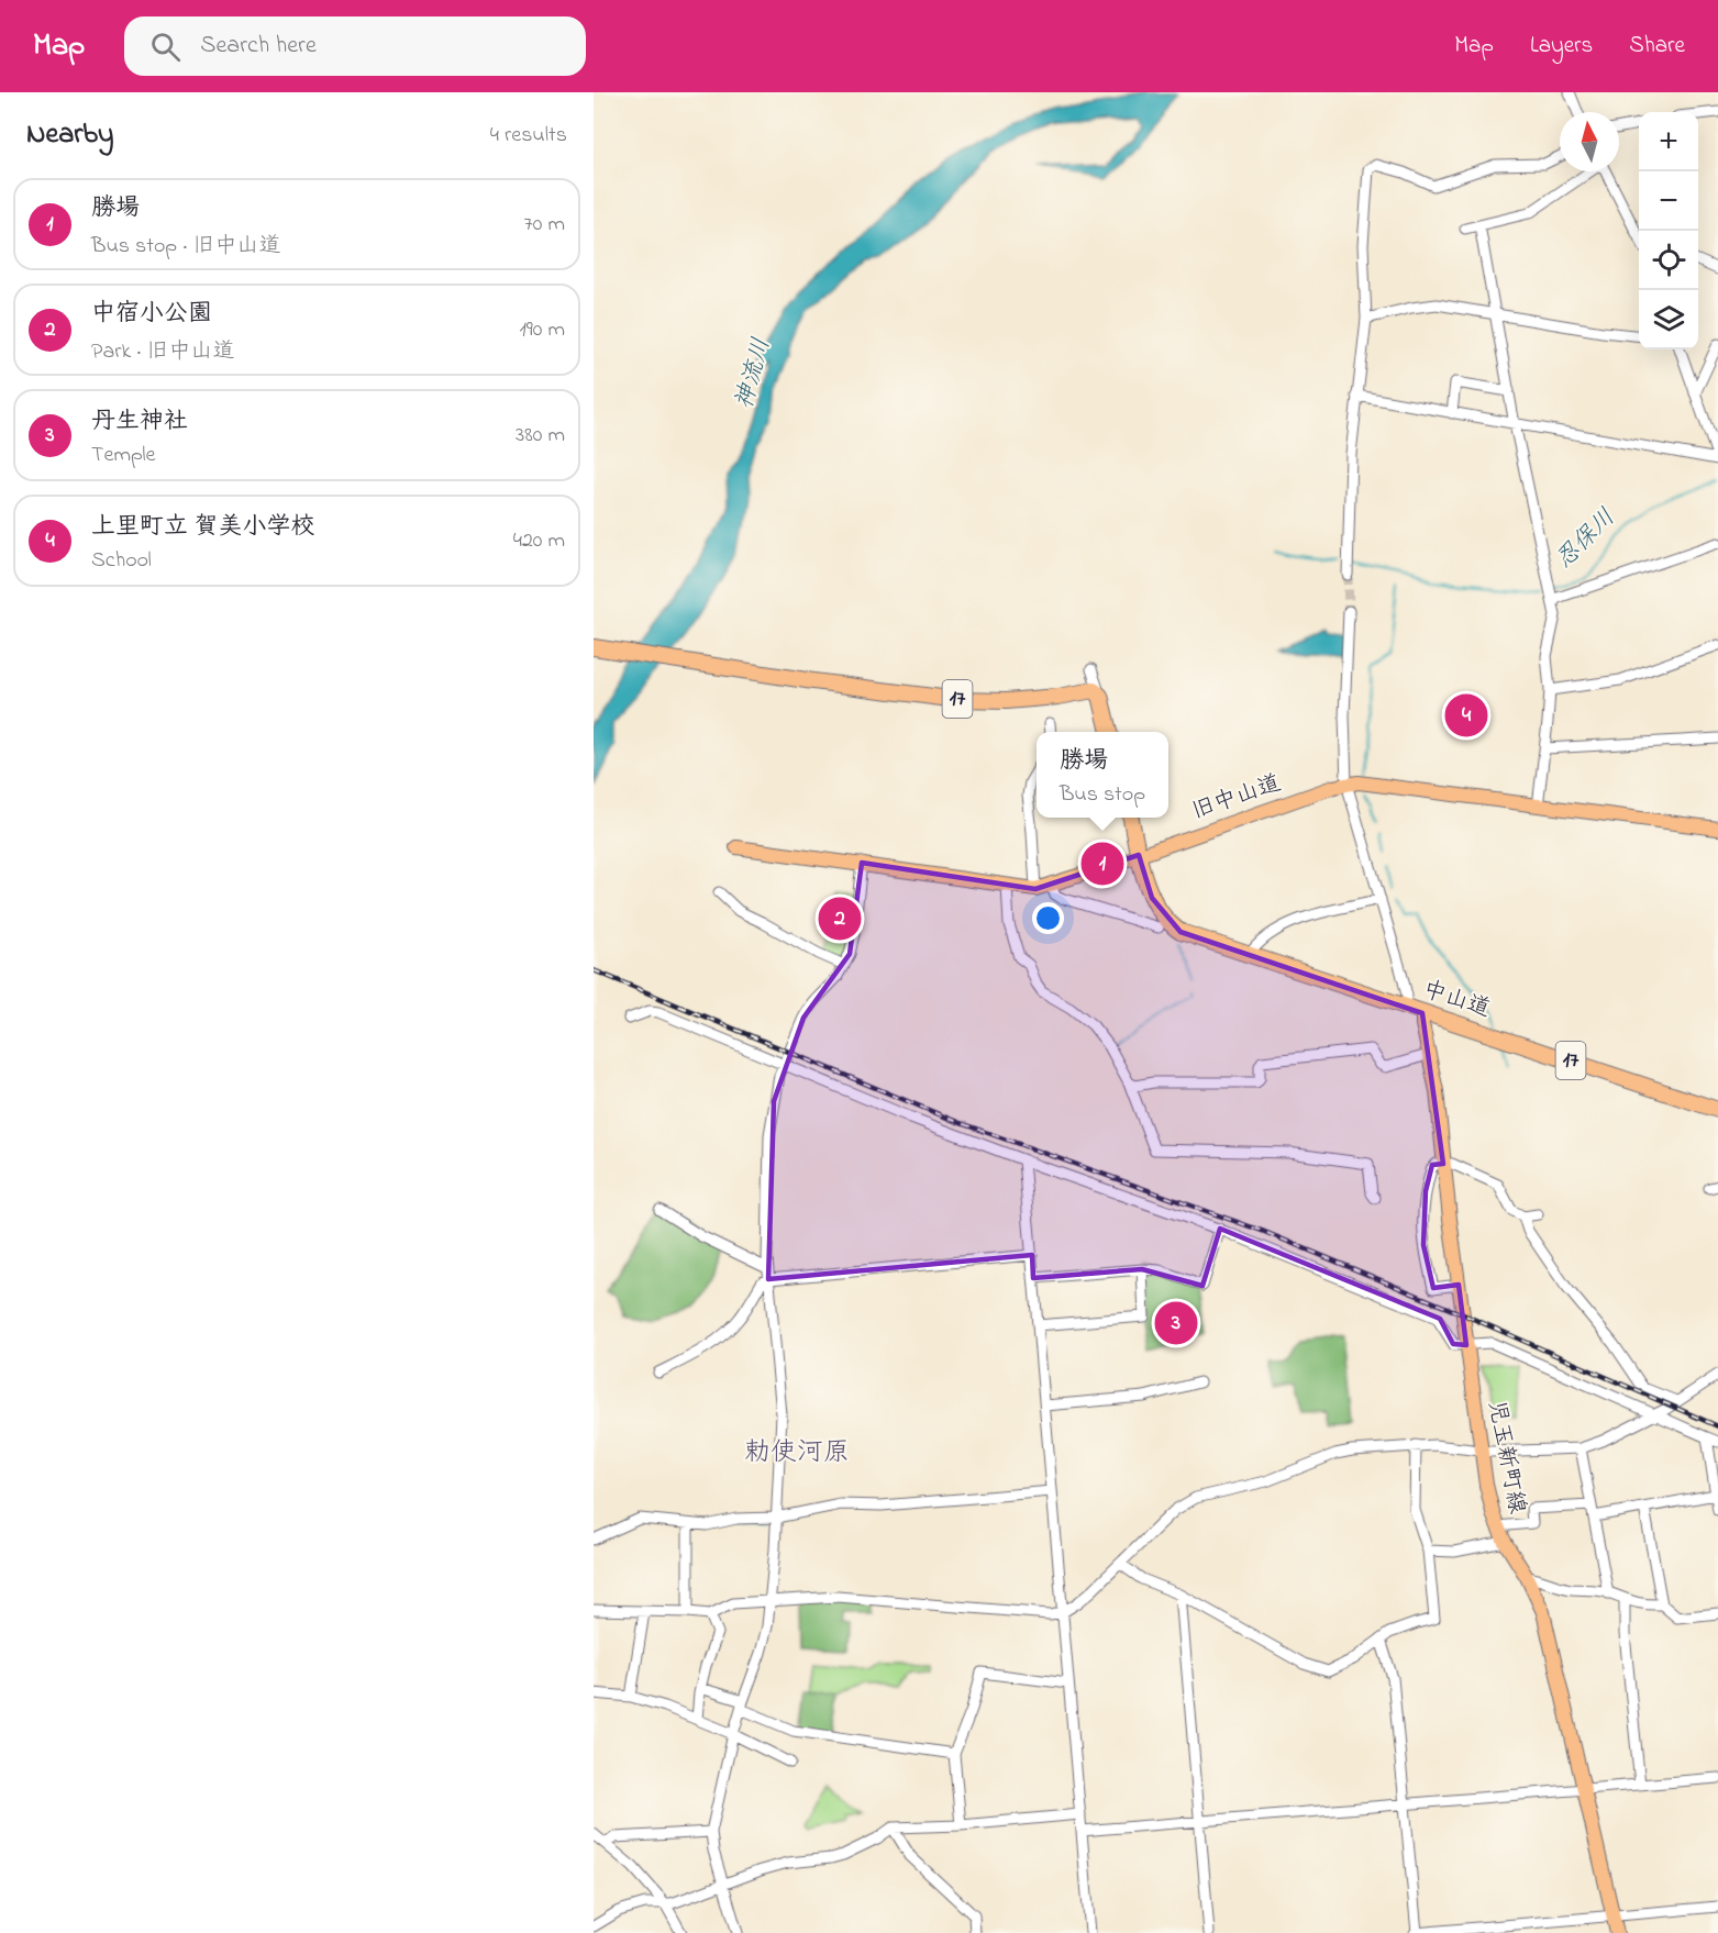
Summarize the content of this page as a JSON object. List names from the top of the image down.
{
  "streets": {
    "highway": ["17", "中山道"],
    "main road": ["旧中山道", "児玉新町線"]
  },
  "crossings": [
    ["17", "旧中山道"],
    ["17", "中山道"],
    ["旧中山道", "中山道"],
    ["中山道", "児玉新町線"]
  ],
  "districts": ["勅使河原"],
  "water": ["神流川", "忍保川"],
  "north": "top",
  "page": {
    "header": "Map",
    "search": "Search here",
    "nav": ["Map", "Layers", "Share"],
    "heading": ["Nearby", "4 results"],
    "map_buttons": ["+", "−"],
    "list": [
      {
        "mark": "1",
        "name": "勝場",
        "note": "Bus stop · 旧中山道",
        "value": "70 m"
      },
      {
        "mark": "2",
        "name": "中宿小公園",
        "note": "Park · 旧中山道",
        "value": "190 m"
      },
      {
        "mark": "3",
        "name": "丹生神社",
        "note": "Temple",
        "value": "380 m"
      },
      {
        "mark": "4",
        "name": "上里町立 賀美小学校",
        "note": "School",
        "value": "420 m"
      }
    ],
    "pins": [
      "4",
      "1",
      "2",
      "3"
    ],
    "popup": ["勝場", "Bus stop"]
  }
}
